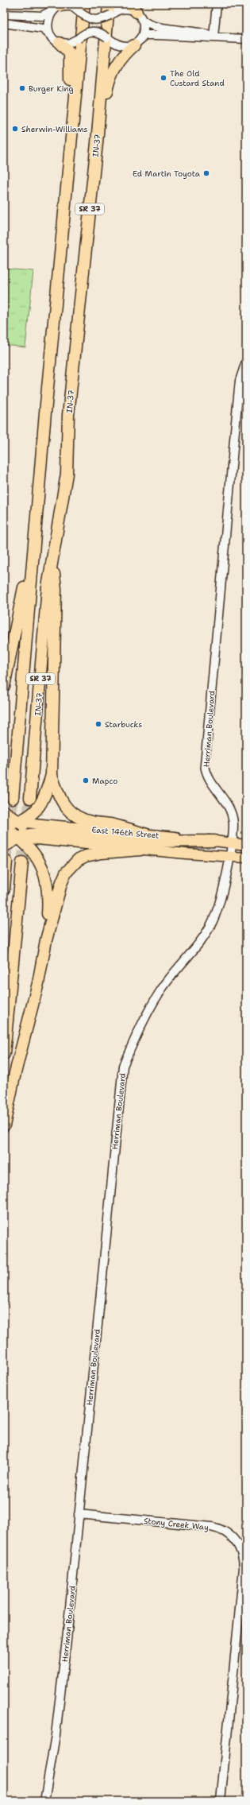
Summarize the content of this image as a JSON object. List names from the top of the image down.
{
  "streets": {
    "highway": ["IN-37", "SR 37"],
    "main road": ["East 146th Street"],
    "street": ["Herriman Boulevard", "Stony Creek Way"]
  },
  "crossings": [
    ["Herriman Boulevard", "East 146th Street"],
    ["Herriman Boulevard", "Stony Creek Way"]
  ],
  "places": [
    "The Old Custard Stand",
    "Burger King",
    "Sherwin-Williams",
    "Ed Martin Toyota",
    "Starbucks",
    "Mapco"
  ]
}
